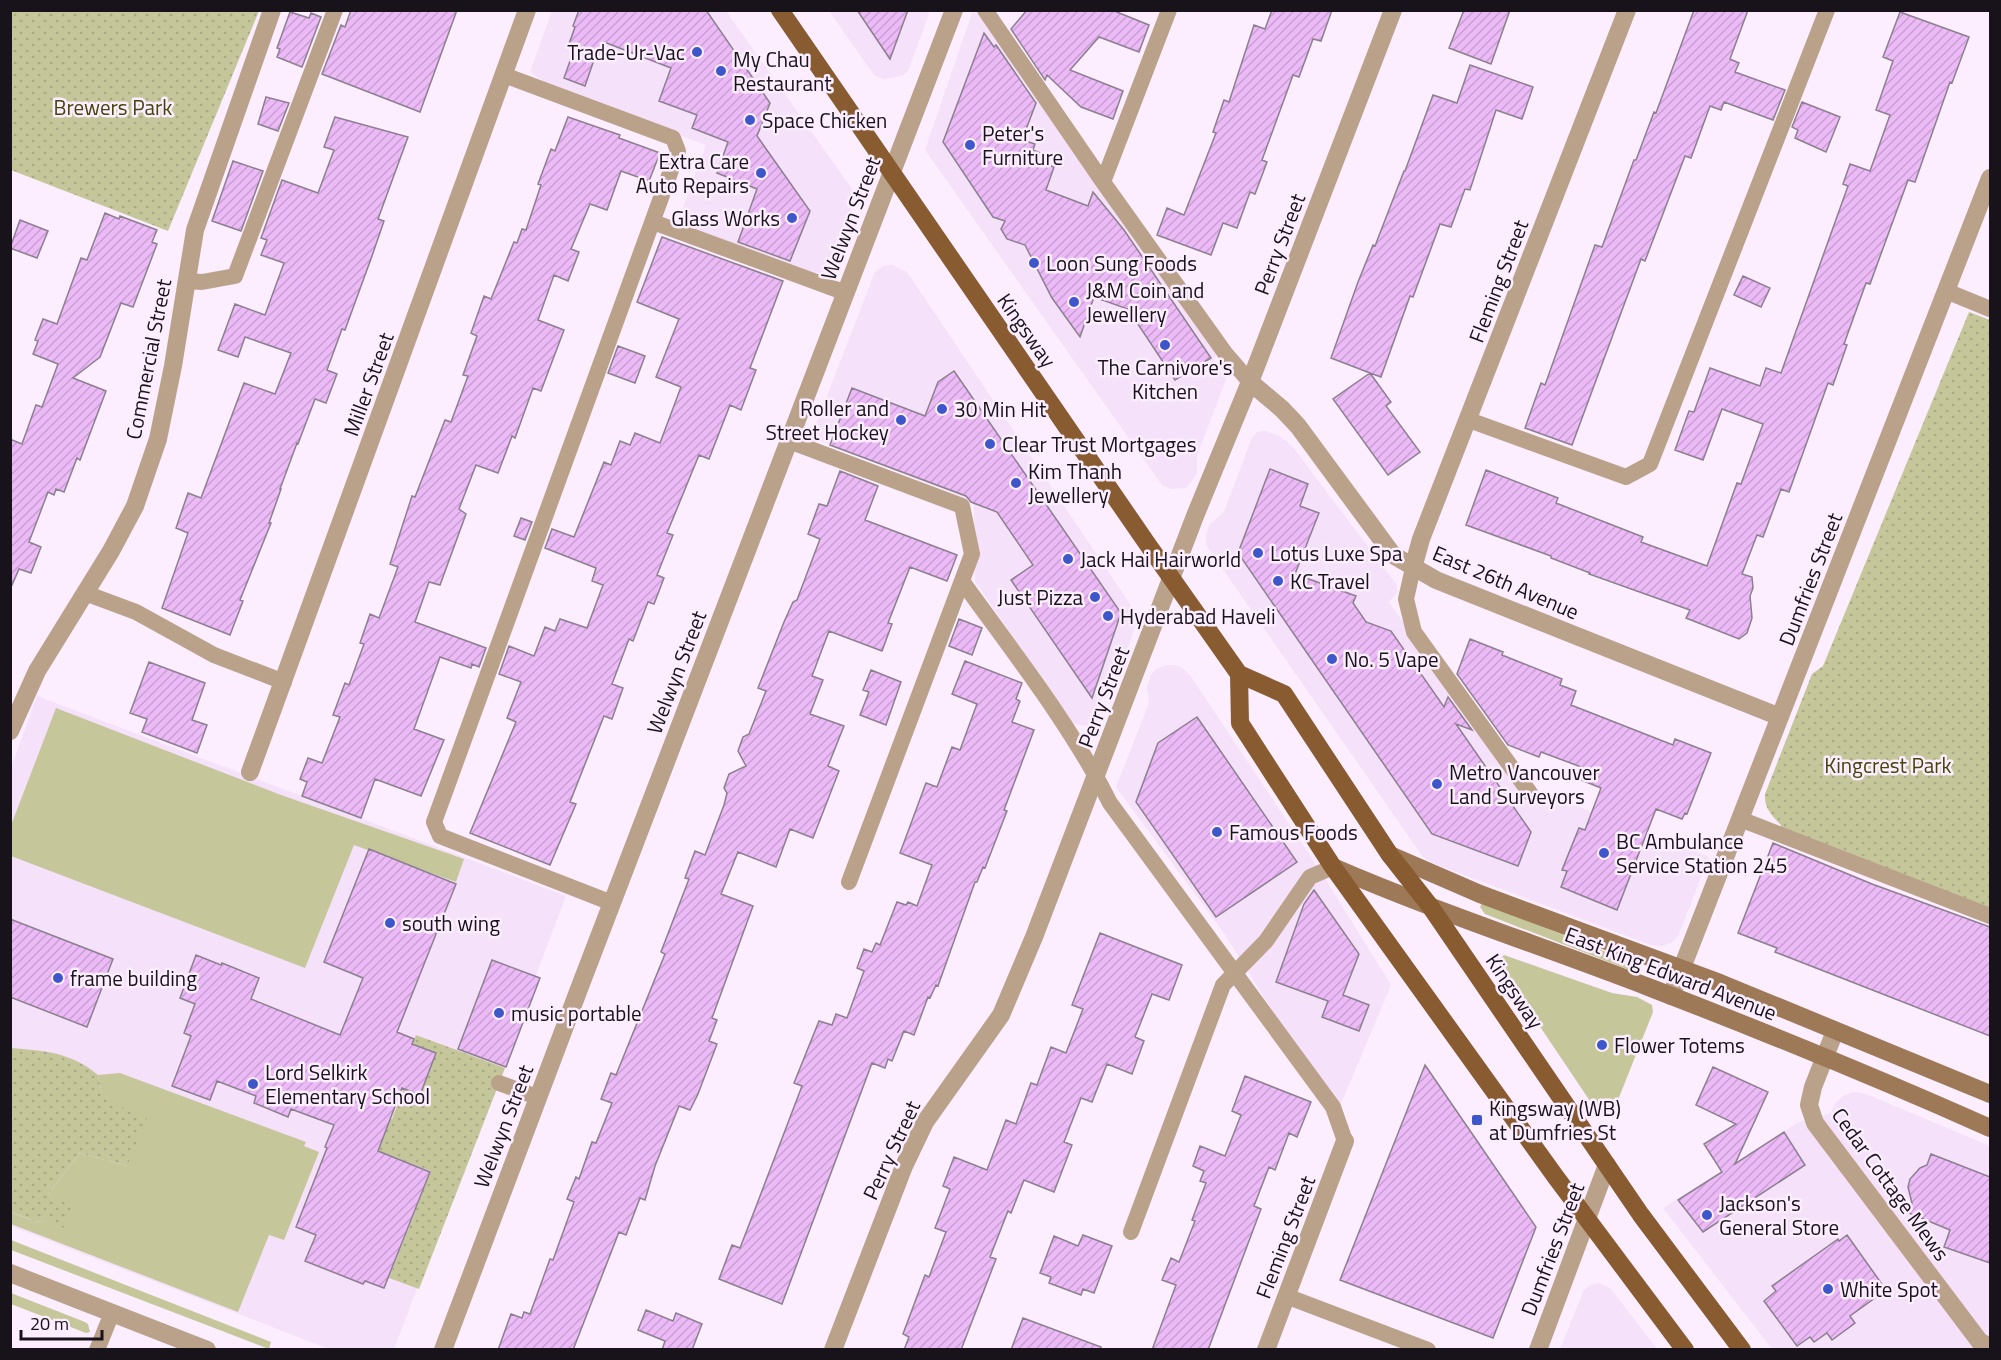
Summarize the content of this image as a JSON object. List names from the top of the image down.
{
  "streets": {
    "main road": ["Kingsway", "East King Edward Avenue"],
    "street": [
      "Welwyn Street",
      "Perry Street",
      "Fleming Street",
      "Commercial Street",
      "Miller Street",
      "Dumfries Street",
      "East 26th Avenue",
      "Cedar Cottage Mews"
    ]
  },
  "crossings": [
    ["Welwyn Street", "Kingsway"],
    ["Perry Street", "Kingsway"],
    ["Perry Street", "East 26th Avenue"],
    ["Fleming Street", "East 26th Avenue"],
    ["Kingsway", "Dumfries Street"],
    ["Kingsway", "East King Edward Avenue"],
    ["Dumfries Street", "East 26th Avenue"],
    ["Dumfries Street", "East King Edward Avenue"],
    ["East King Edward Avenue", "Cedar Cottage Mews"]
  ],
  "parks": ["Brewers Park", "Kingcrest Park"],
  "places": {
    "other": [
      "Trade-Ur-Vac",
      "My Chau Restaurant",
      "Space Chicken",
      "Peter's Furniture",
      "Extra Care Auto Repairs",
      "Glass Works",
      "Loon Sung Foods",
      "J&M Coin and Jewellery",
      "The Carnivore's Kitchen",
      "30 Min Hit",
      "Roller and Street Hockey",
      "Clear Trust Mortgages",
      "Kim Thanh Jewellery",
      "Lotus Luxe Spa",
      "Jack Hai Hairworld",
      "KC Travel",
      "Just Pizza",
      "Hyderabad Haveli",
      "No. 5 Vape",
      "Metro Vancouver Land Surveyors",
      "Famous Foods",
      "BC Ambulance Service Station 245",
      "south wing",
      "frame building",
      "music portable",
      "Flower Totems",
      "Lord Selkirk Elementary School",
      "Jackson's General Store",
      "White Spot"
    ],
    "transit": ["Kingsway (WB) at Dumfries St"]
  },
  "scale_bar": "20 m"
}
